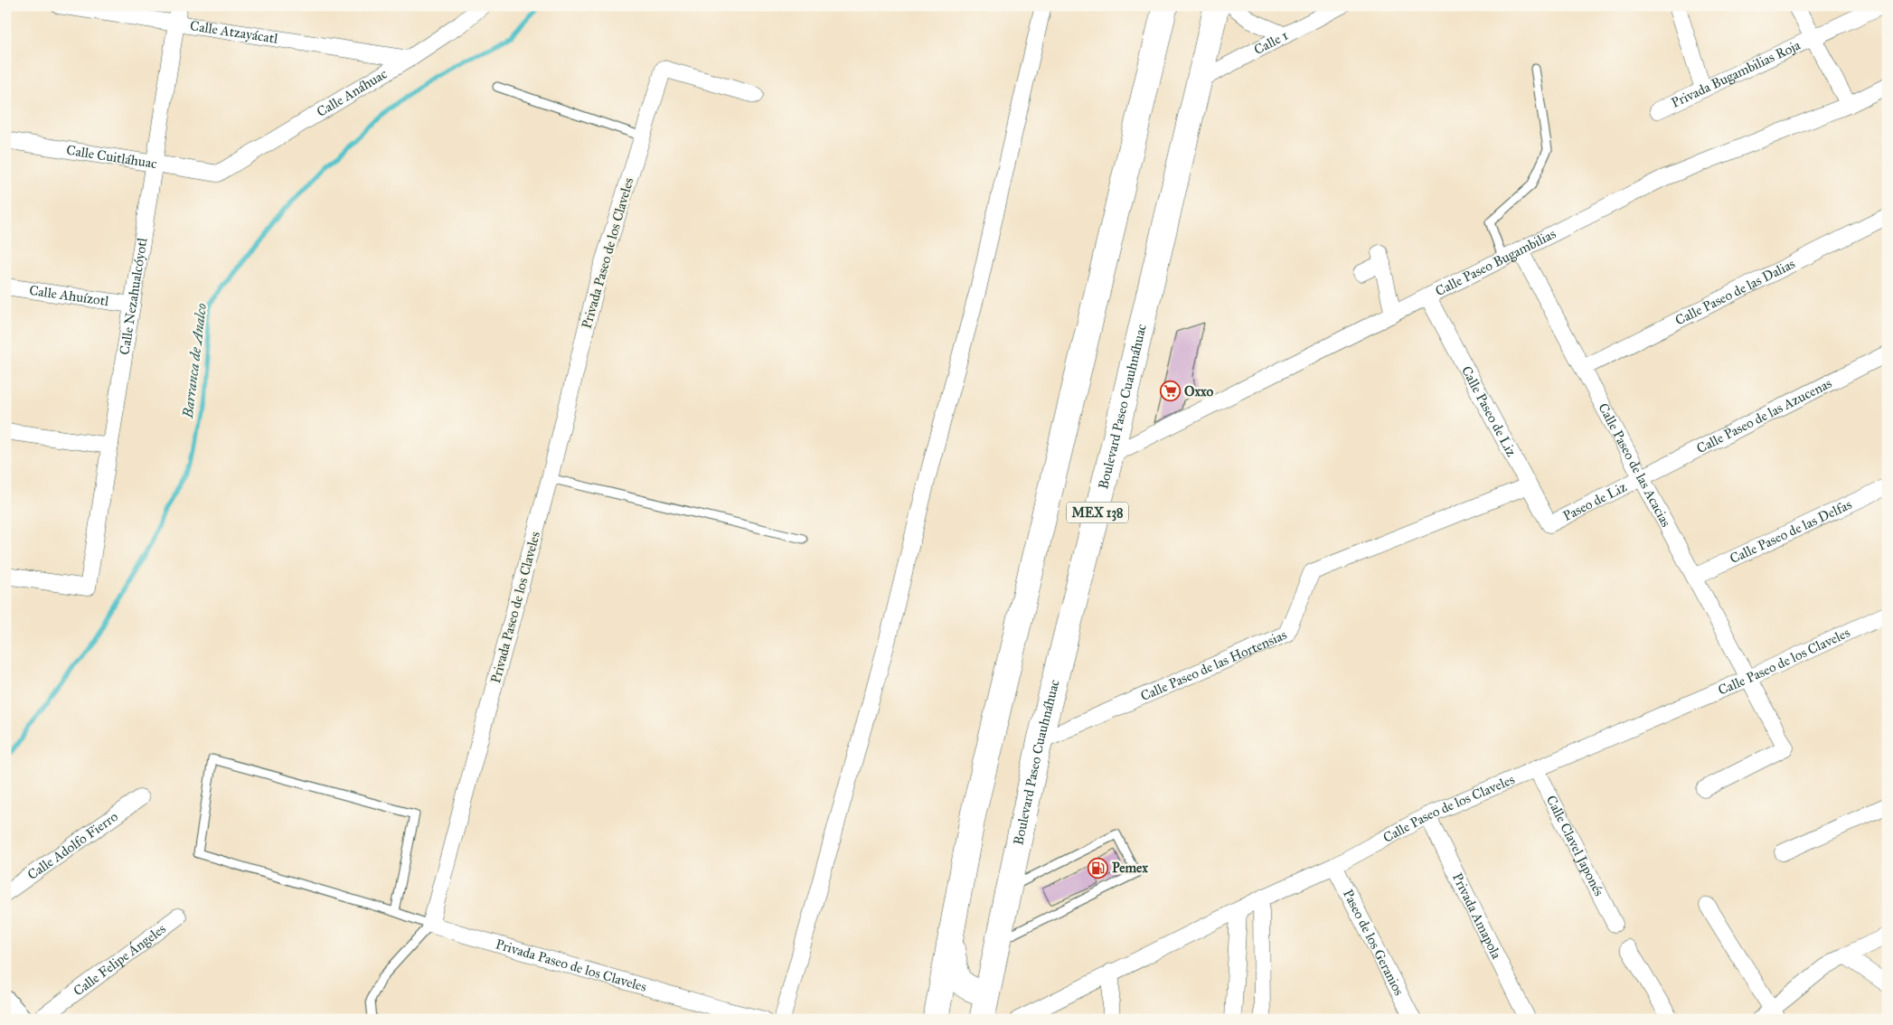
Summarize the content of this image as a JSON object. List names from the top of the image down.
{
  "streets": {
    "main road": ["Boulevard Paseo Cuauhnáhuac", "MEX 138"],
    "street": [
      "Calle Atzayácatl",
      "Calle 1",
      "Privada Bugambilias Roja",
      "Calle Anáhuac",
      "Calle Cuitláhuac",
      "Privada Paseo de los Claveles",
      "Calle Paseo Bugambilias",
      "Calle Paseo de las Dalias",
      "Calle Ahuízotl",
      "Calle Nezahualcóyotl",
      "Calle Paseo de Liz",
      "Calle Paseo de las Azucenas",
      "Calle Paseo de las Acacias",
      "Paseo de Liz",
      "Calle Paseo de las Delfas",
      "Calle Paseo de los Claveles",
      "Calle Paseo de las Hortensias",
      "Calle Adolfo Fierro",
      "Calle Clavel Japonés",
      "Privada Amapola",
      "Paseo de los Geranios",
      "Calle Felipe Ángeles"
    ]
  },
  "crossings": [
    ["Calle Atzayácatl", "Calle Anáhuac"],
    ["Calle Atzayácatl", "Calle Nezahualcóyotl"],
    ["Calle 1", "Boulevard Paseo Cuauhnáhuac"],
    ["Calle Anáhuac", "Calle Cuitláhuac"],
    ["Calle Cuitláhuac", "Calle Nezahualcóyotl"],
    ["Calle Paseo Bugambilias", "Boulevard Paseo Cuauhnáhuac"],
    ["Calle Paseo Bugambilias", "Calle Paseo de Liz"],
    ["Calle Paseo Bugambilias", "Calle Paseo de las Acacias"],
    ["Calle Paseo de las Dalias", "Calle Paseo de las Acacias"],
    ["Calle Ahuízotl", "Calle Nezahualcóyotl"],
    ["Boulevard Paseo Cuauhnáhuac", "Calle Paseo de las Hortensias"],
    ["Calle Paseo de Liz", "Paseo de Liz"],
    ["Calle Paseo de Liz", "Calle Paseo de las Hortensias"],
    ["Calle Paseo de las Azucenas", "Calle Paseo de las Acacias"],
    ["Calle Paseo de las Azucenas", "Paseo de Liz"],
    ["Calle Paseo de las Acacias", "Paseo de Liz"],
    ["Calle Paseo de las Acacias", "Calle Paseo de las Delfas"],
    ["Calle Paseo de las Acacias", "Calle Paseo de los Claveles"],
    ["Calle Paseo de los Claveles", "Calle Clavel Japonés"],
    ["Calle Paseo de los Claveles", "Privada Amapola"],
    ["Calle Paseo de los Claveles", "Paseo de los Geranios"]
  ],
  "water": ["Barranca de Analco"],
  "places": {
    "supermarket": ["Oxxo"],
    "fuel station": ["Pemex"]
  }
}
